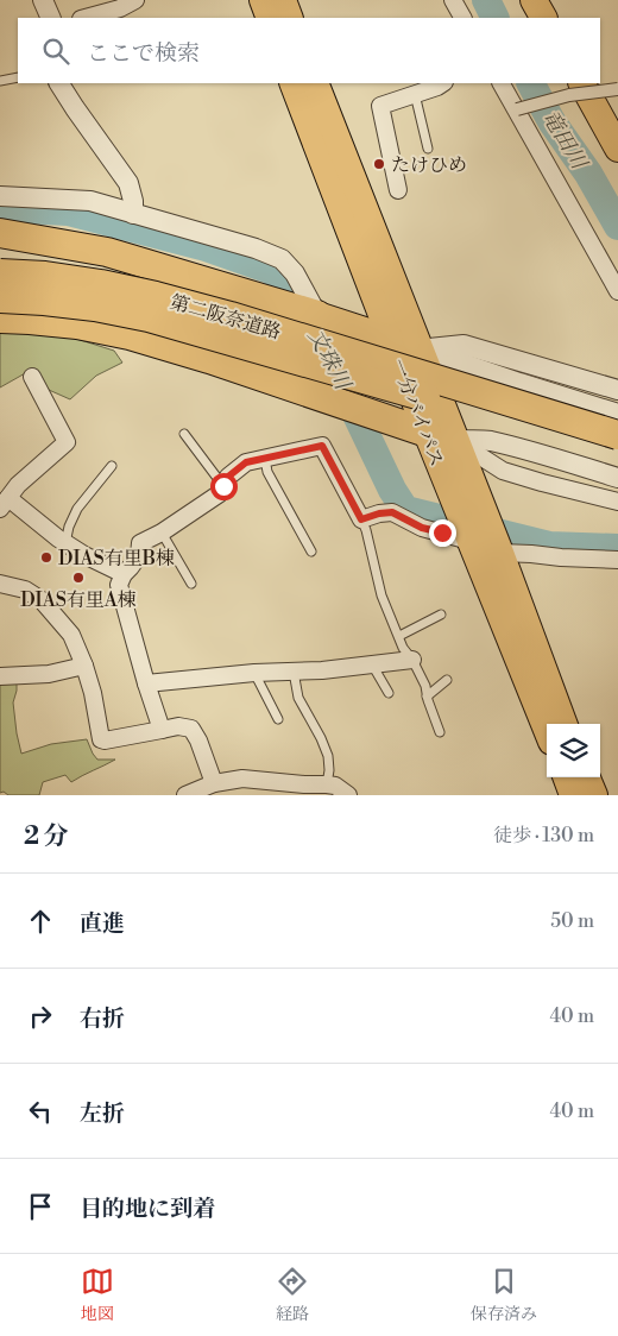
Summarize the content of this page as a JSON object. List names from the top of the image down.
{
  "streets": {
    "highway": ["第二阪奈道路", "一分バイパス"]
  },
  "water": ["竜田川", "文珠川"],
  "places": ["たけひめ", "DIAS有里B棟", "DIAS有里A棟"],
  "page": {
    "search": "ここで検索",
    "heading": ["2 分", "徒歩 · 130 m"],
    "list": [
      ["直進", "50 m"],
      ["右折", "40 m"],
      ["左折", "40 m"],
      "目的地に到着"
    ],
    "nav": ["地図", "経路", "保存済み"]
  }
}
